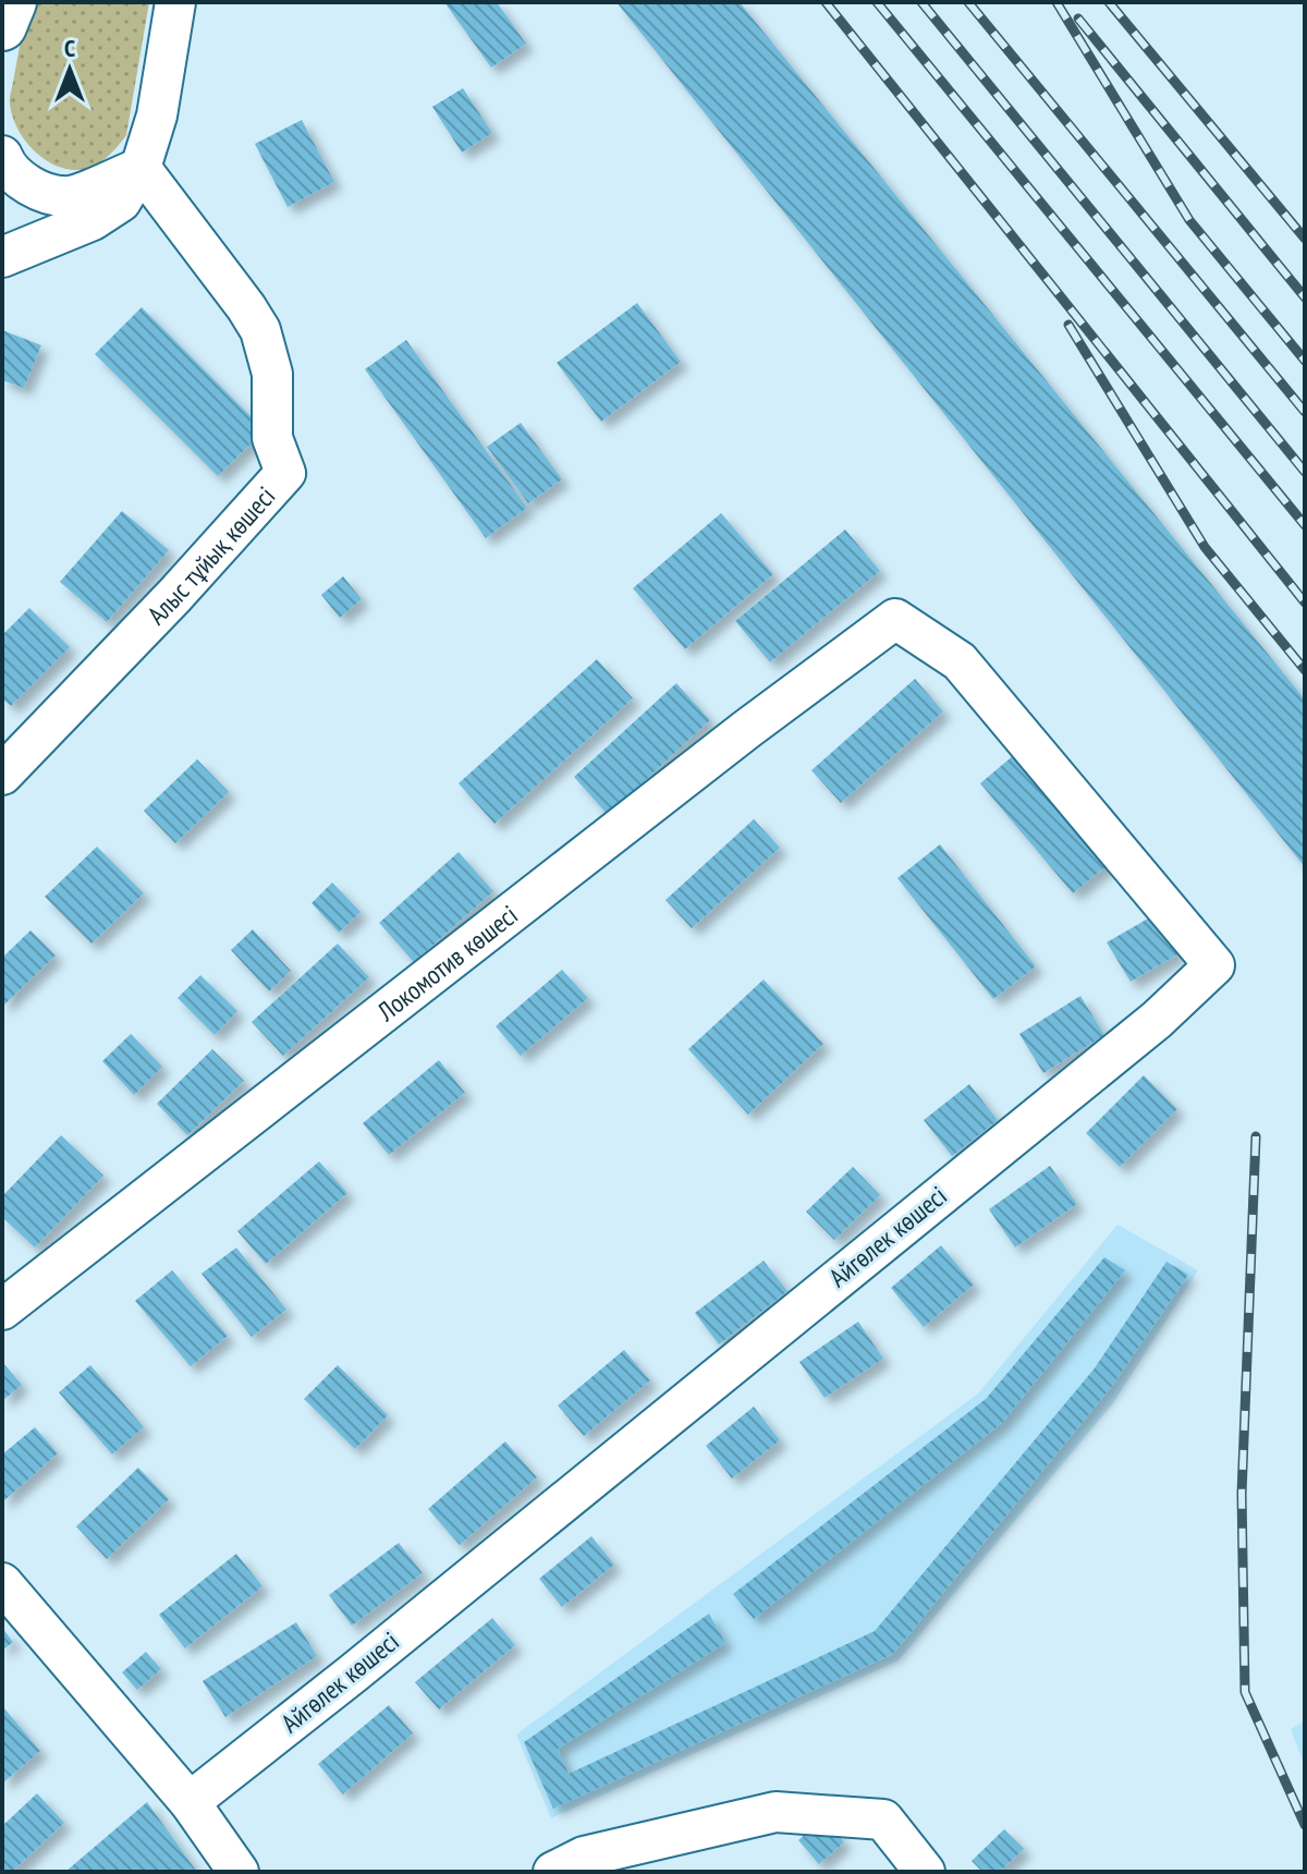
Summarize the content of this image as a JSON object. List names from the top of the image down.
{
  "streets": {
    "street": ["Алыс тұйық көшесі", "Локомотив көшесі", "Айгөлек көшесі"]
  },
  "crossings": [
    ["Локомотив көшесі", "Айгөлек көшесі"]
  ],
  "north": "top"
}
